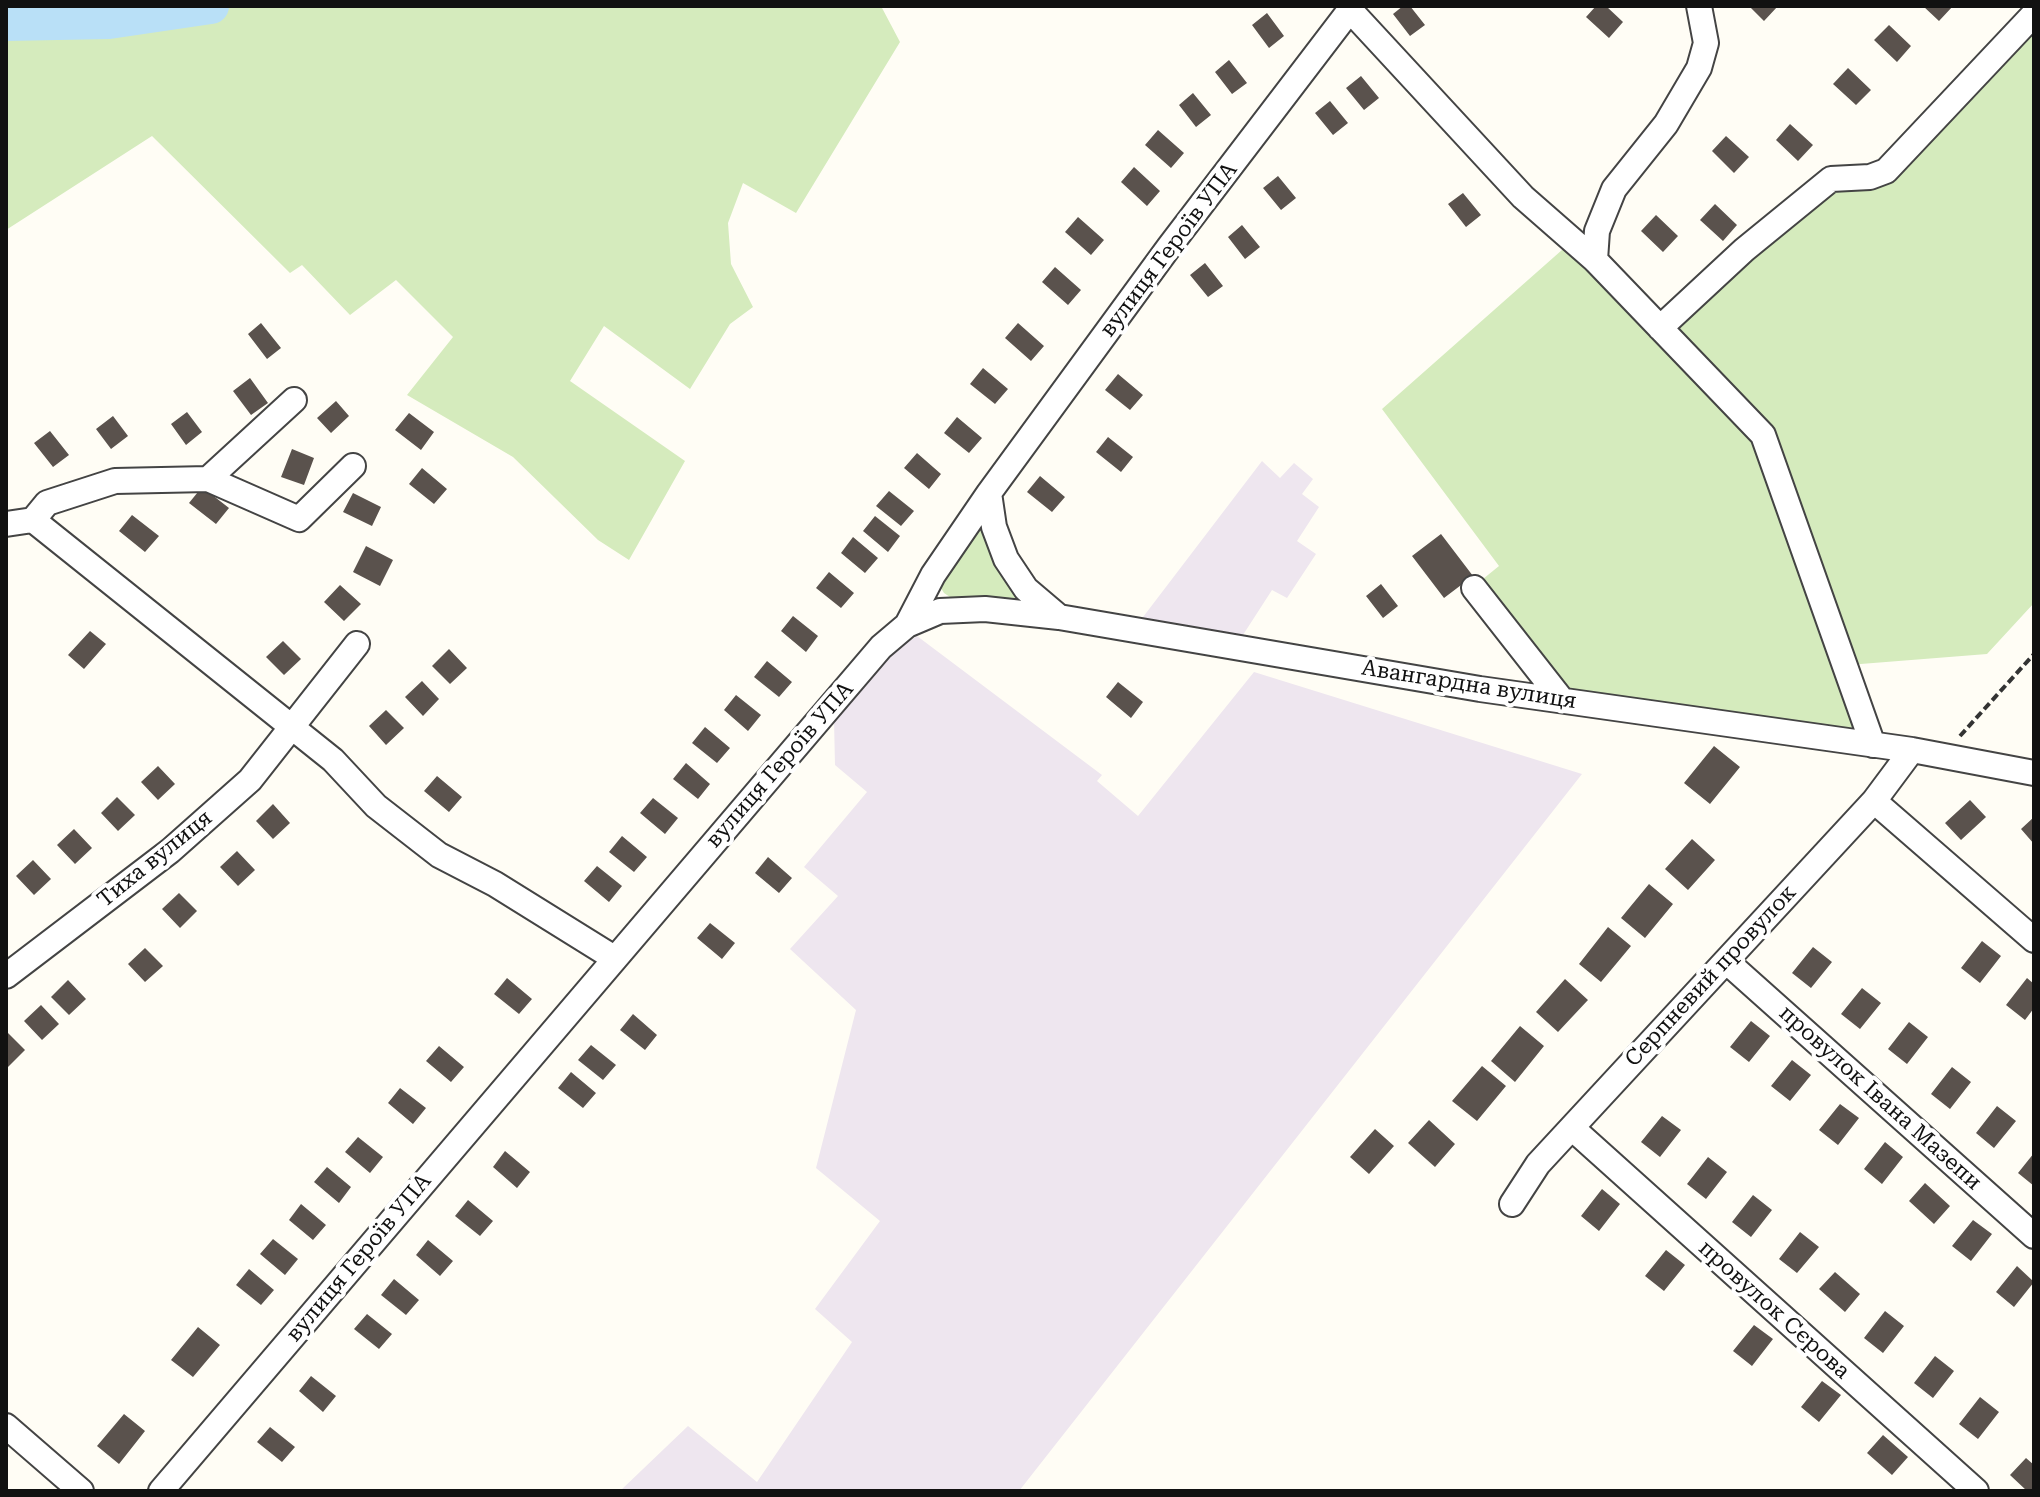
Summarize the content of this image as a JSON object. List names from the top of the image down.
{
  "streets": {
    "street": [
      "вулиця Героїв УПА",
      "Авангардна вулиця",
      "Тиха вулиця",
      "Серпневий провулок",
      "провулок Івана Мазепи",
      "провулок Сєрова"
    ]
  },
  "crossings": [
    ["вулиця Героїв УПА", "Авангардна вулиця"],
    ["Авангардна вулиця", "Серпневий провулок"],
    ["Серпневий провулок", "провулок Івана Мазепи"],
    ["Серпневий провулок", "провулок Сєрова"]
  ]
}
